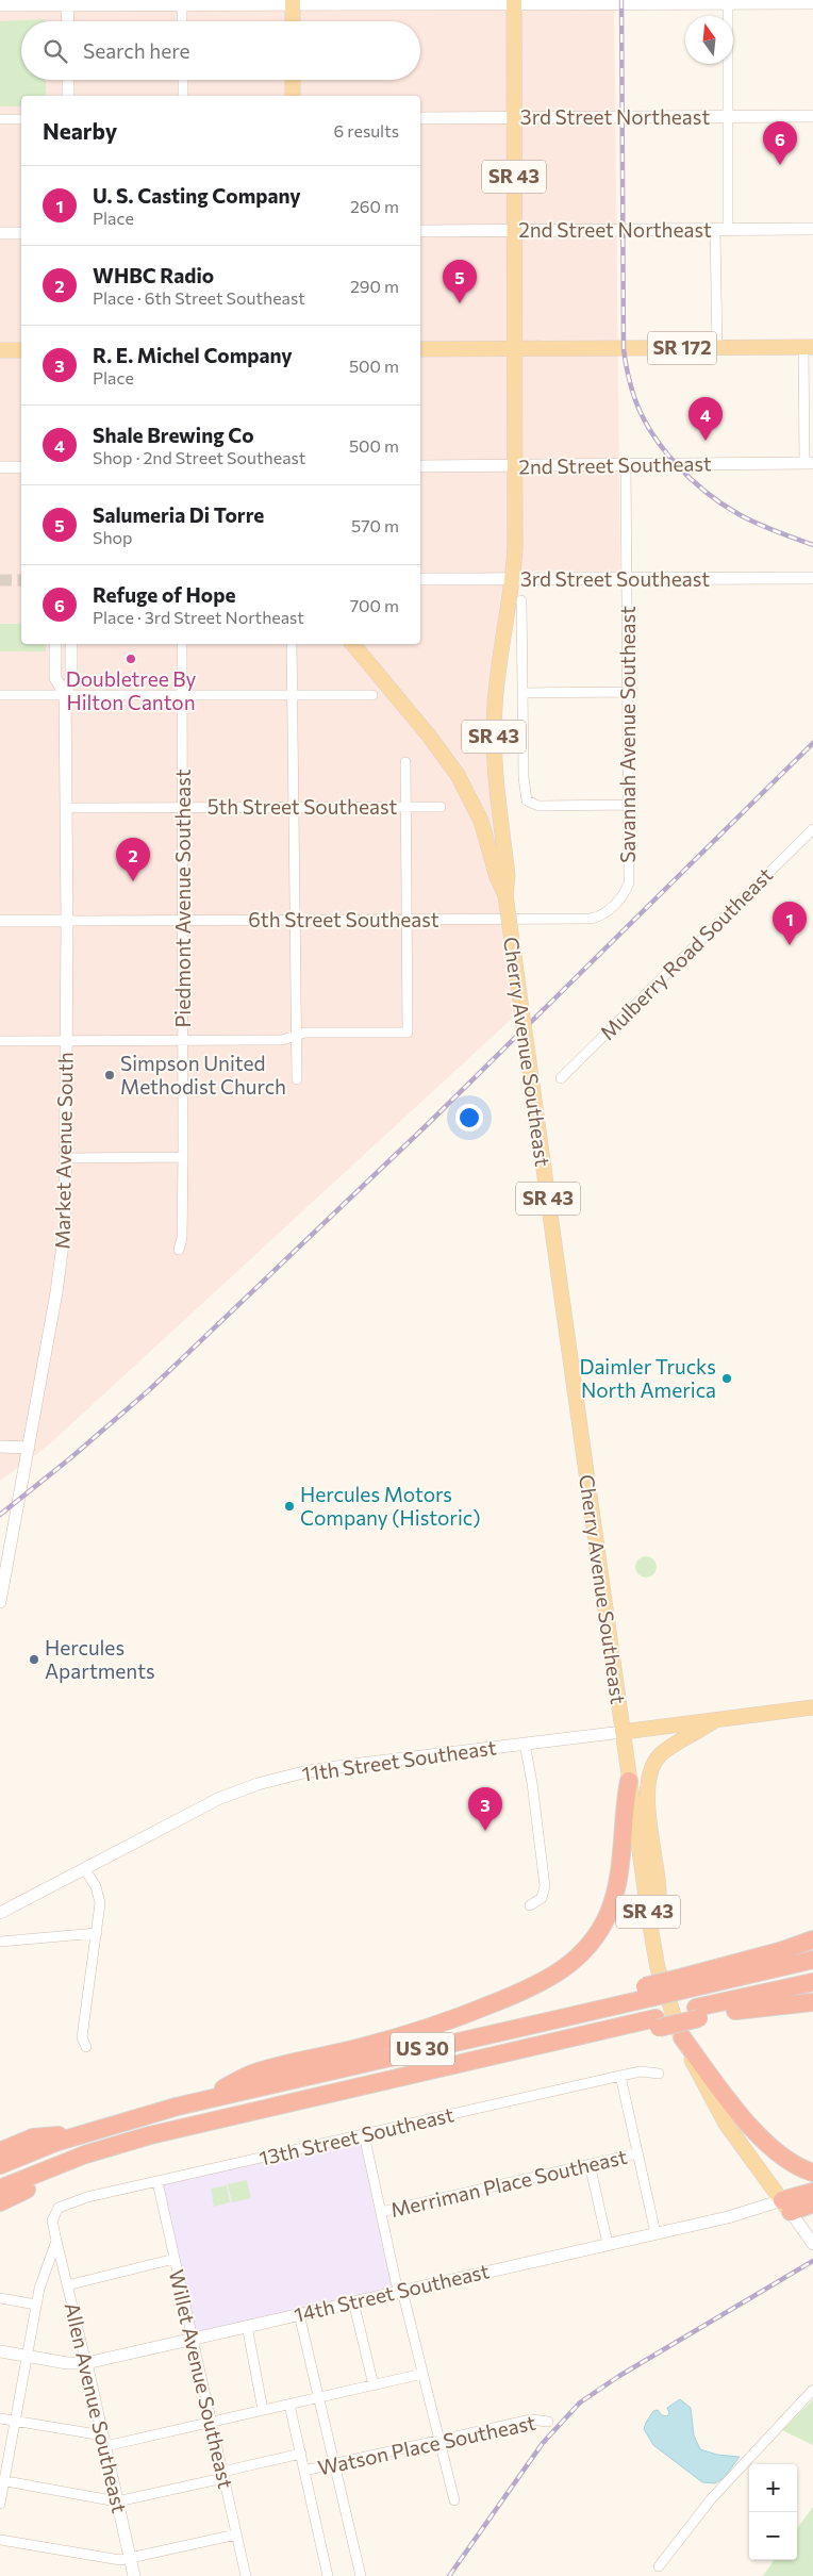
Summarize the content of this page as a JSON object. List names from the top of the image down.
{
  "streets": {
    "highway": ["US 30"],
    "main road": [
      "SR 43",
      "SR 172",
      "Cherry Avenue Southeast",
      "11th Street Southeast"
    ],
    "street": [
      "3rd Street Northeast",
      "2nd Street Northeast",
      "2nd Street Southeast",
      "3rd Street Southeast",
      "Savannah Avenue Southeast",
      "5th Street Southeast",
      "Piedmont Avenue Southeast",
      "6th Street Southeast",
      "Mulberry Road Southeast",
      "Market Avenue South",
      "13th Street Southeast",
      "Merriman Place Southeast",
      "14th Street Southeast",
      "Willet Avenue Southeast",
      "Allen Avenue Southeast",
      "Watson Place Southeast"
    ]
  },
  "crossings": [
    ["3rd Street Northeast", "SR 43"],
    ["SR 43", "2nd Street Northeast"],
    ["SR 43", "SR 172"],
    ["SR 43", "Cherry Avenue Southeast"],
    ["SR 172", "Cherry Avenue Southeast"],
    ["2nd Street Southeast", "Savannah Avenue Southeast"],
    ["2nd Street Southeast", "Cherry Avenue Southeast"],
    ["3rd Street Southeast", "Savannah Avenue Southeast"],
    ["3rd Street Southeast", "Cherry Avenue Southeast"],
    ["Savannah Avenue Southeast", "6th Street Southeast"],
    ["5th Street Southeast", "Piedmont Avenue Southeast"],
    ["5th Street Southeast", "Market Avenue South"],
    ["Piedmont Avenue Southeast", "6th Street Southeast"],
    ["6th Street Southeast", "Market Avenue South"],
    ["Cherry Avenue Southeast", "11th Street Southeast"],
    ["Cherry Avenue Southeast", "14th Street Southeast"],
    ["13th Street Southeast", "Willet Avenue Southeast"],
    ["13th Street Southeast", "Allen Avenue Southeast"],
    ["14th Street Southeast", "Willet Avenue Southeast"],
    ["14th Street Southeast", "Allen Avenue Southeast"],
    ["Willet Avenue Southeast", "Watson Place Southeast"],
    ["Allen Avenue Southeast", "Watson Place Southeast"]
  ],
  "places": [
    "Doubletree By Hilton Canton",
    "Simpson United Methodist Church",
    "Daimler Trucks North America",
    "Hercules Motors Company (Historic)",
    "Hercules Apartments"
  ],
  "north": "top",
  "page": {
    "search": "Search here",
    "heading": ["Nearby", "6 results"],
    "pins": [
      "6",
      "5",
      "4",
      "2",
      "1",
      "3"
    ],
    "list": [
      {
        "mark": "1",
        "name": "U. S. Casting Company",
        "note": "Place",
        "value": "260 m"
      },
      {
        "mark": "2",
        "name": "WHBC Radio",
        "note": "Place · 6th Street Southeast",
        "value": "290 m"
      },
      {
        "mark": "3",
        "name": "R. E. Michel Company",
        "note": "Place",
        "value": "500 m"
      },
      {
        "mark": "4",
        "name": "Shale Brewing Co",
        "note": "Shop · 2nd Street Southeast",
        "value": "500 m"
      },
      {
        "mark": "5",
        "name": "Salumeria Di Torre",
        "note": "Shop",
        "value": "570 m"
      },
      {
        "mark": "6",
        "name": "Refuge of Hope",
        "note": "Place · 3rd Street Northeast",
        "value": "700 m"
      }
    ],
    "map_buttons": ["+", "−"]
  }
}
